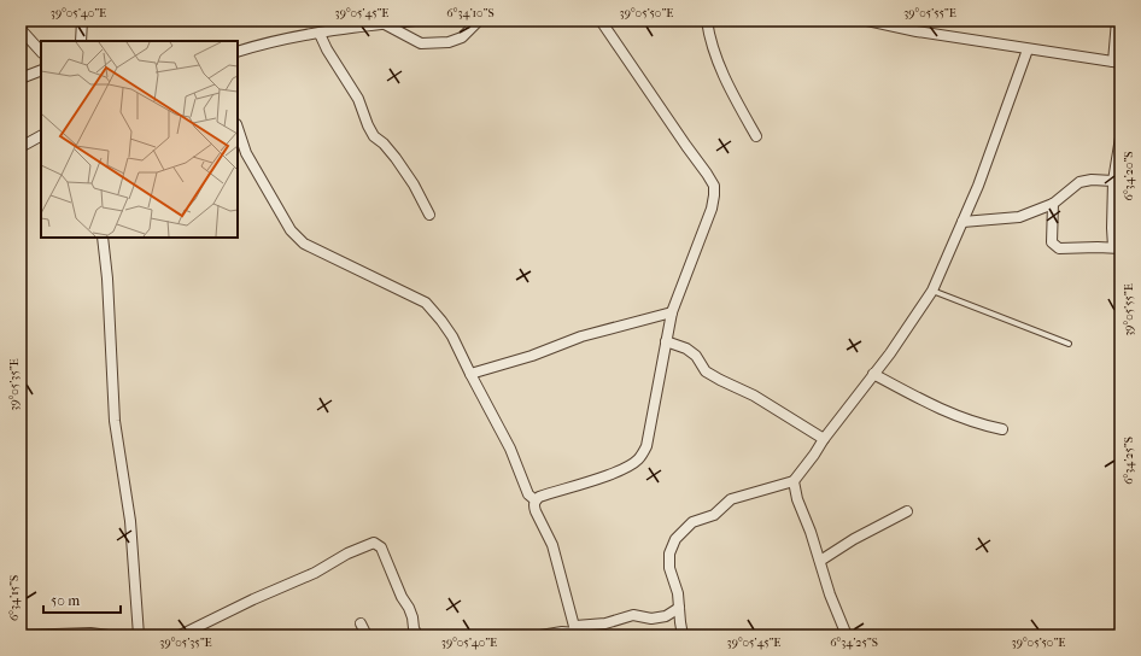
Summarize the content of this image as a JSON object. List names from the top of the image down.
{
  "scale_bar": "50 m",
  "coordinates": [
    "39°05'40\"E",
    "39°05'45\"E",
    "6°34'10\"S",
    "39°05'50\"E",
    "39°05'55\"E",
    "6°34'20\"S",
    "39°05'35\"E",
    "6°34'25\"S",
    "6°34'15\"S"
  ]
}
